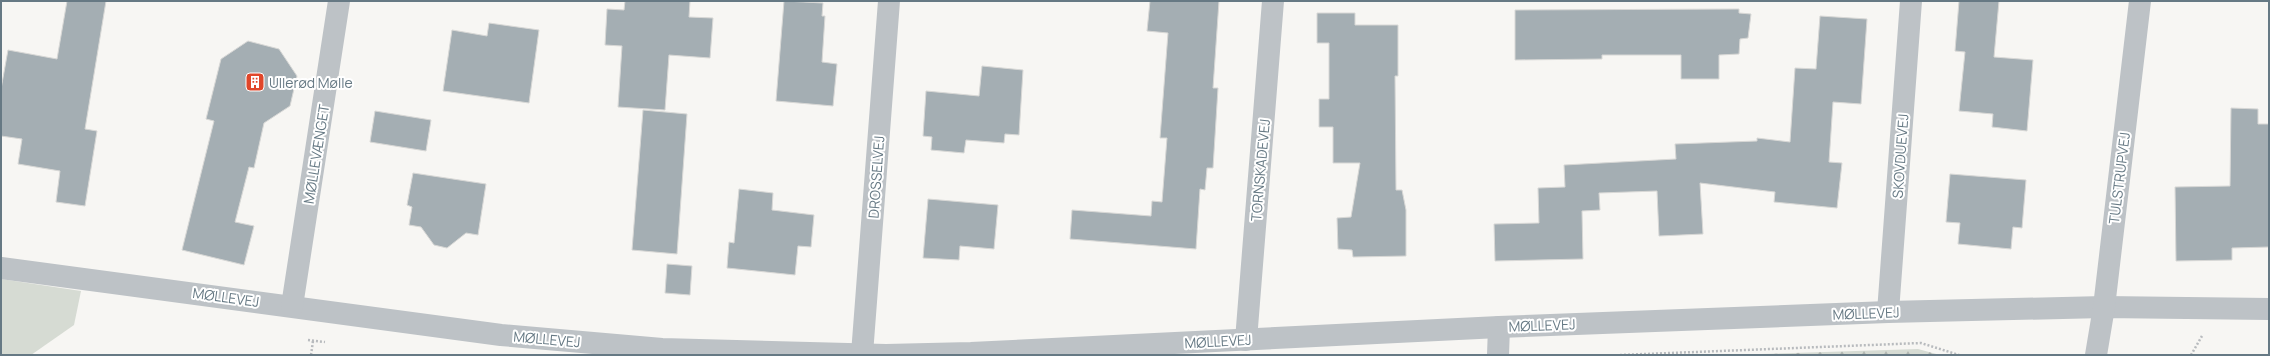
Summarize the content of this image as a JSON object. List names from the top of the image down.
{
  "streets": {
    "street": [
      "MØLLEVÆNGET",
      "SKOVDUEVEJ",
      "TORNSKADEVEJ",
      "DROSSELVEJ",
      "TULSTRUPVEJ",
      "MØLLEVEJ"
    ]
  },
  "crossings": [
    ["MØLLEVÆNGET", "MØLLEVEJ"],
    ["SKOVDUEVEJ", "MØLLEVEJ"],
    ["TORNSKADEVEJ", "MØLLEVEJ"],
    ["DROSSELVEJ", "MØLLEVEJ"],
    ["TULSTRUPVEJ", "MØLLEVEJ"]
  ],
  "places": {
    "building": ["Ullerød Mølle"]
  }
}
